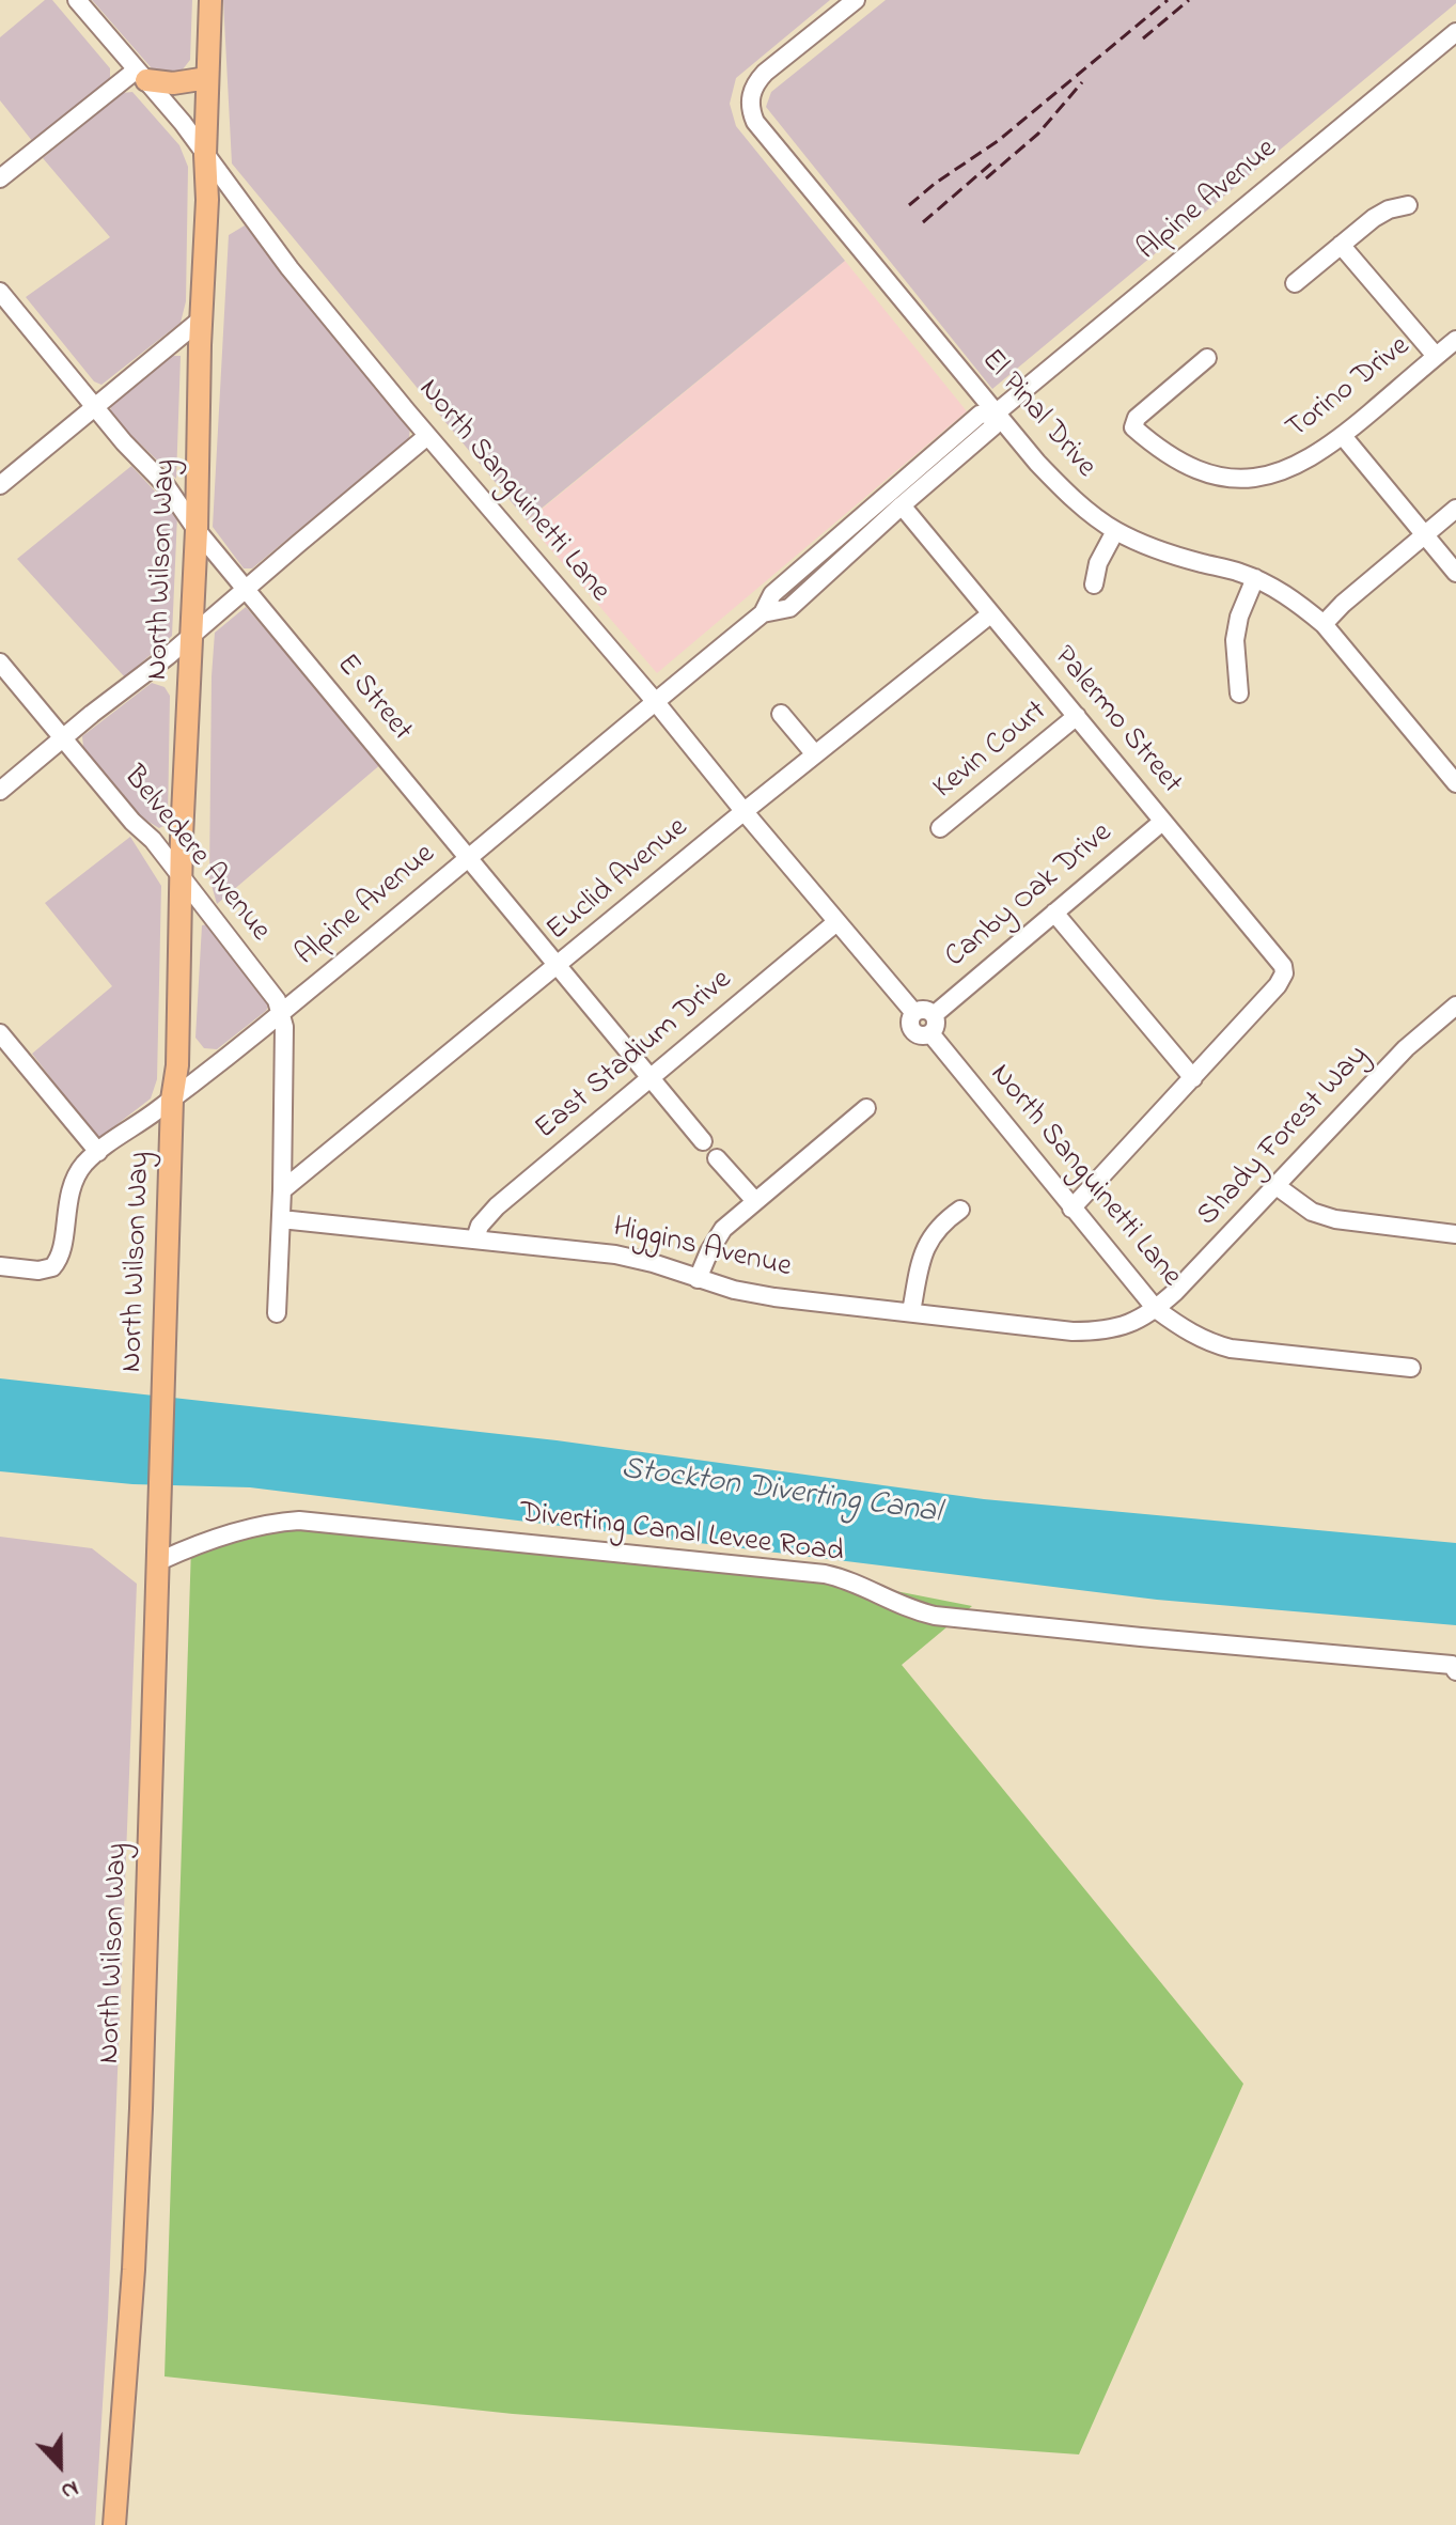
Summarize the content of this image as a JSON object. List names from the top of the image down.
{
  "streets": {
    "main road": ["North Wilson Way"],
    "street": [
      "Alpine Avenue",
      "Torino Drive",
      "El Pinal Drive",
      "North Sanguinetti Lane",
      "E Street",
      "Palermo Street",
      "Kevin Court",
      "Belvedere Avenue",
      "Euclid Avenue",
      "Canby Oak Drive",
      "East Stadium Drive",
      "Shady Forest Way",
      "Higgins Avenue",
      "Diverting Canal Levee Road"
    ]
  },
  "crossings": [
    ["Alpine Avenue", "El Pinal Drive"],
    ["Alpine Avenue", "North Sanguinetti Lane"],
    ["Alpine Avenue", "North Wilson Way"],
    ["Alpine Avenue", "E Street"],
    ["Alpine Avenue", "Palermo Street"],
    ["Alpine Avenue", "Belvedere Avenue"],
    ["North Sanguinetti Lane", "North Wilson Way"],
    ["North Sanguinetti Lane", "Euclid Avenue"],
    ["North Sanguinetti Lane", "Canby Oak Drive"],
    ["North Sanguinetti Lane", "East Stadium Drive"],
    ["North Sanguinetti Lane", "Shady Forest Way"],
    ["North Sanguinetti Lane", "Higgins Avenue"],
    ["North Wilson Way", "E Street"],
    ["North Wilson Way", "Belvedere Avenue"],
    ["North Wilson Way", "Diverting Canal Levee Road"],
    ["E Street", "Euclid Avenue"],
    ["E Street", "East Stadium Drive"],
    ["Palermo Street", "Kevin Court"],
    ["Palermo Street", "Euclid Avenue"],
    ["Palermo Street", "Canby Oak Drive"],
    ["Belvedere Avenue", "Euclid Avenue"],
    ["Belvedere Avenue", "Higgins Avenue"],
    ["East Stadium Drive", "Higgins Avenue"],
    ["Shady Forest Way", "Higgins Avenue"]
  ],
  "water": ["Stockton Diverting Canal"],
  "north": "bottom"
}
